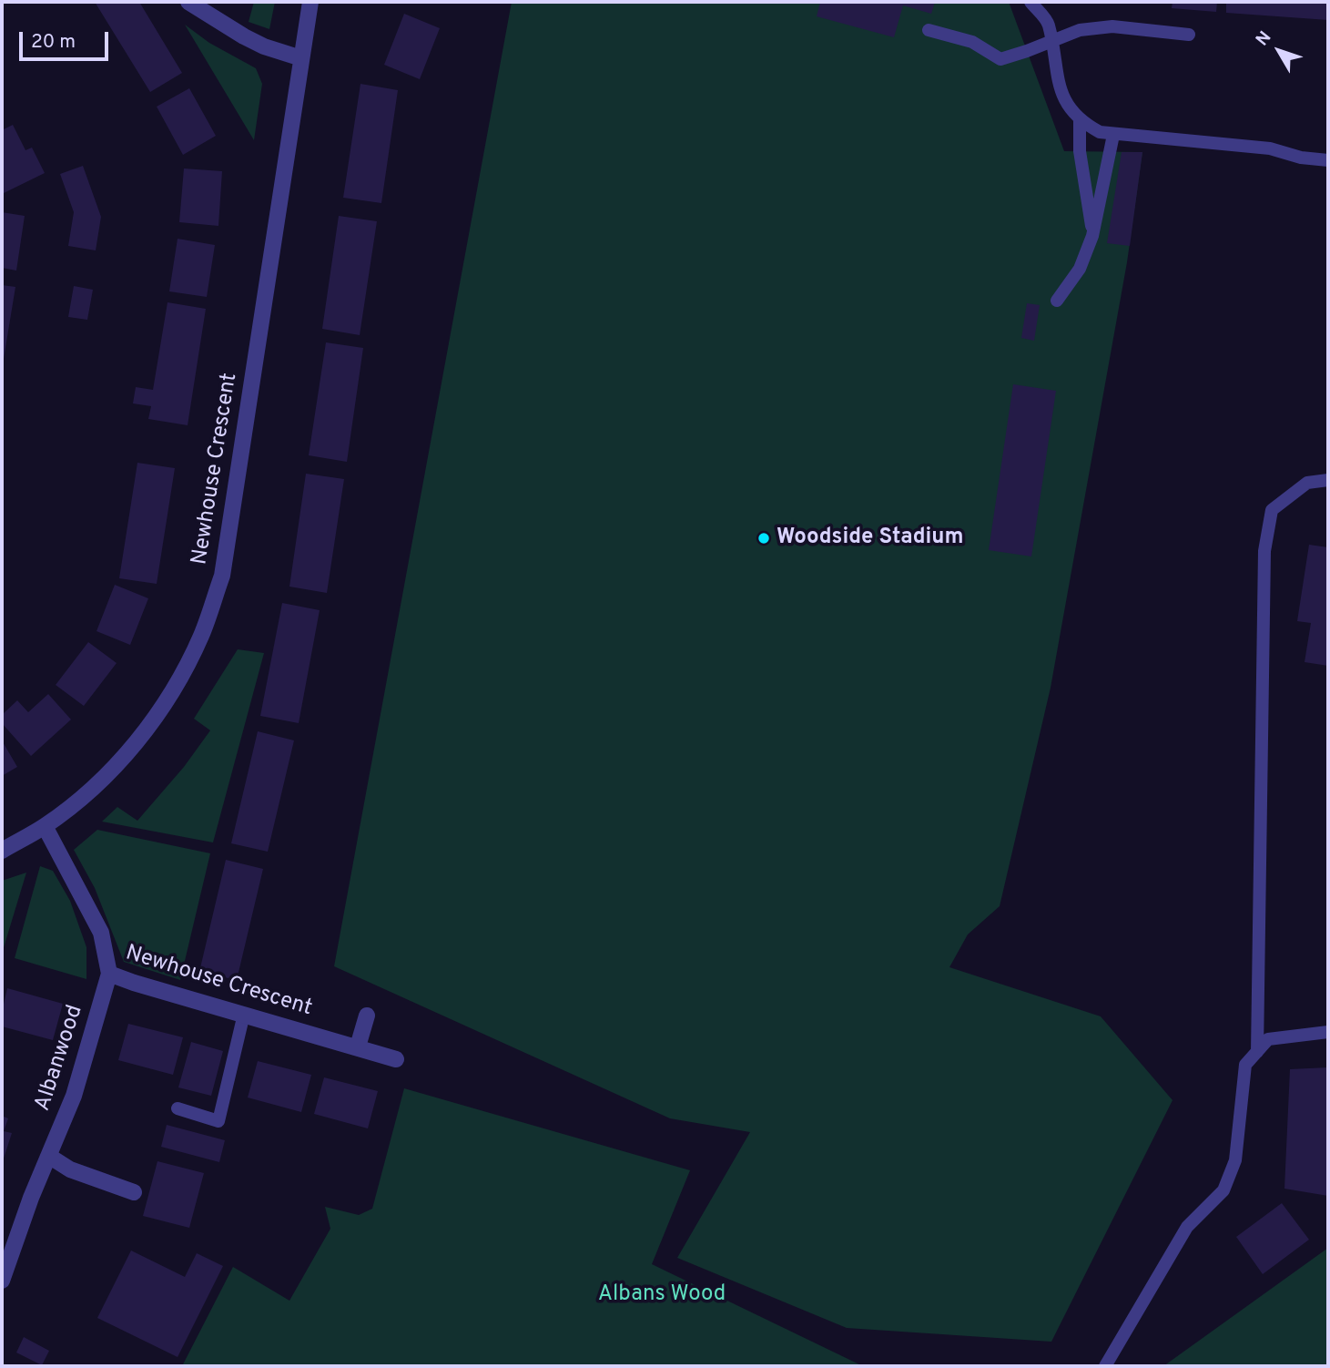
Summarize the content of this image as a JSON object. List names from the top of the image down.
{
  "streets": {
    "street": ["Newhouse Crescent", "Albanwood"]
  },
  "crossings": [
    ["Newhouse Crescent", "Albanwood"]
  ],
  "parks": ["Albans Wood"],
  "places": ["Woodside Stadium"],
  "scale_bar": "20 m",
  "north": "top left"
}
